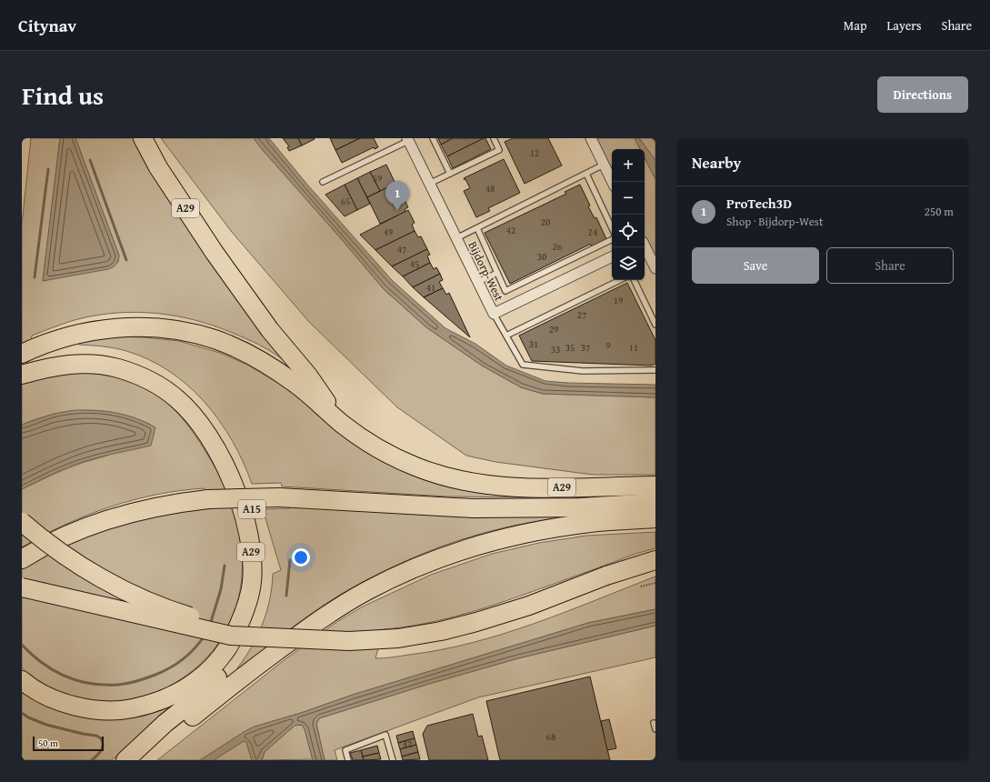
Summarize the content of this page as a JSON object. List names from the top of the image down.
{
  "streets": {
    "highway": ["A29", "A15"],
    "street": ["Bijdorp-West"]
  },
  "crossings": [
    ["A29", "A15"]
  ],
  "house_numbers": [
    "12",
    "59",
    "48",
    "65",
    "20",
    "42",
    "49",
    "24",
    "26",
    "47",
    "30",
    "45",
    "41",
    "19",
    "27",
    "29",
    "31",
    "9",
    "35",
    "37",
    "11",
    "33",
    "68",
    "42"
  ],
  "scale_bar": "50 m",
  "page": {
    "header": "Citynav",
    "nav": ["Map", "Layers", "Share"],
    "title": "Find us",
    "buttons": [
      "Directions",
      ["Save", "Share"]
    ],
    "heading": "Nearby",
    "map_buttons": ["+", "−"],
    "pins": "1",
    "list": [
      {
        "mark": "1",
        "name": "ProTech3D",
        "note": "Shop · Bijdorp-West",
        "value": "250 m"
      }
    ],
    "scale": "50 m"
  }
}
